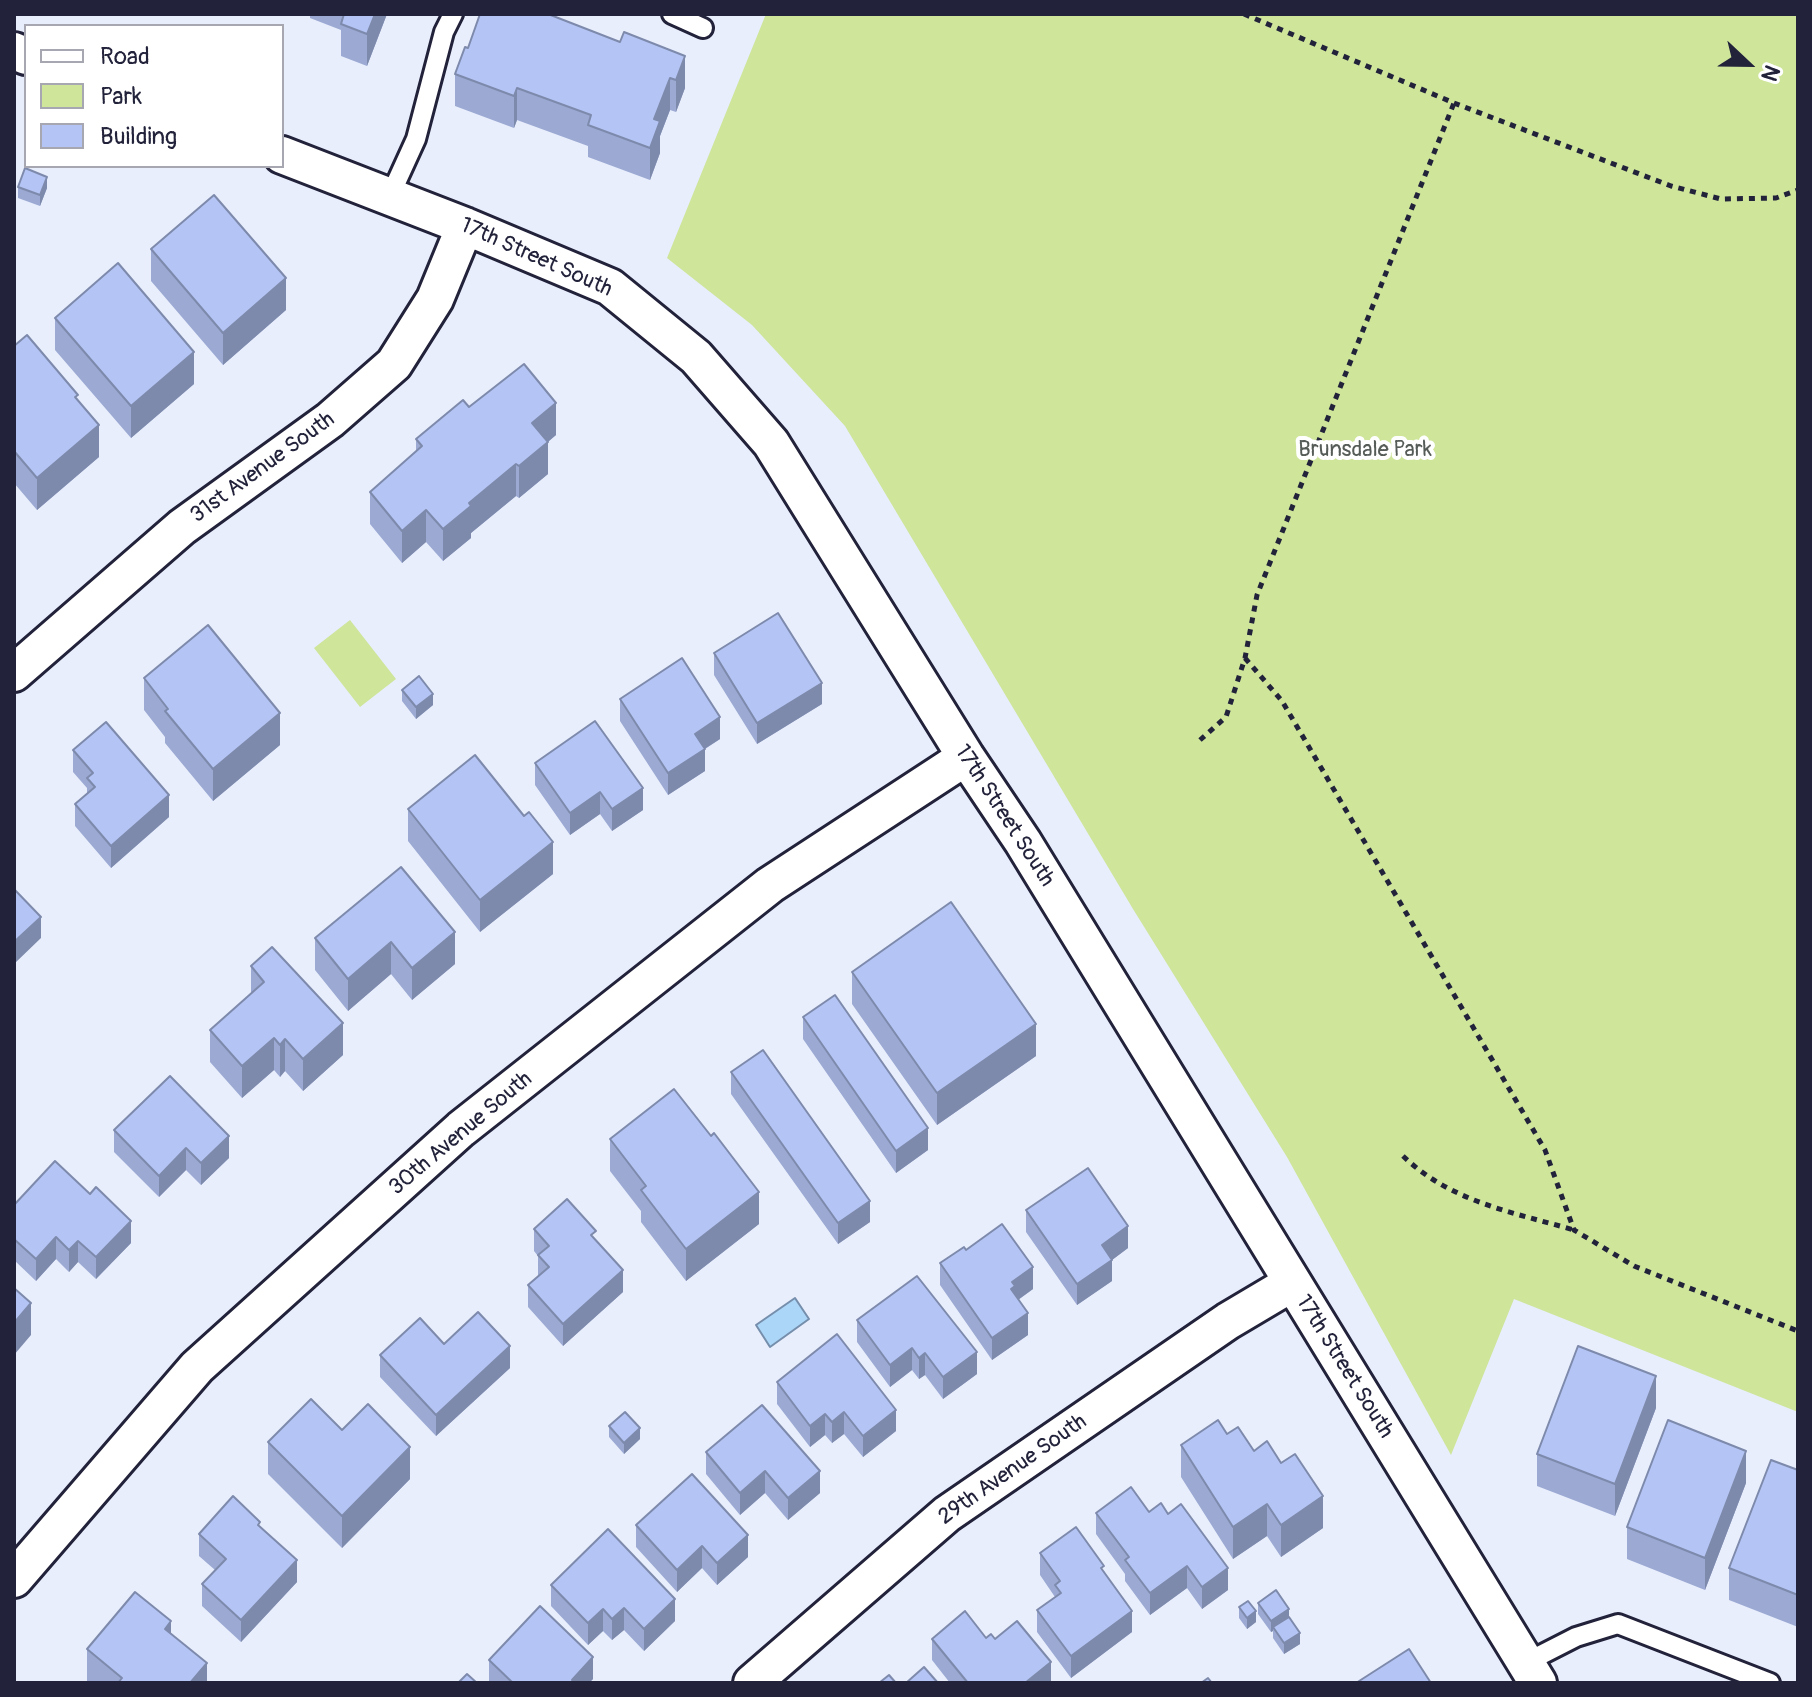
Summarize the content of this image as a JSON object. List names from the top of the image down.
{
  "streets": {
    "street": [
      "17th Street South",
      "31st Avenue South",
      "30th Avenue South",
      "29th Avenue South"
    ]
  },
  "crossings": [
    ["17th Street South", "31st Avenue South"],
    ["17th Street South", "30th Avenue South"],
    ["17th Street South", "29th Avenue South"]
  ],
  "parks": ["Brunsdale Park"],
  "legend": ["Road", "Park", "Building"],
  "north": "right"
}
